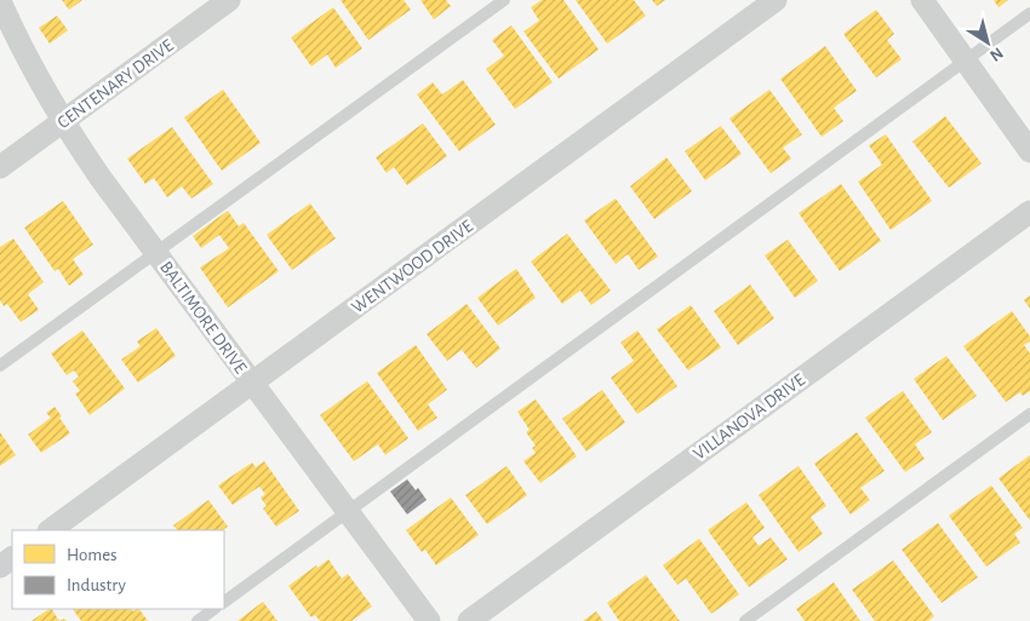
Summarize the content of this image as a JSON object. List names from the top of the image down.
{
  "streets": {
    "street": [
      "CENTENARY DRIVE",
      "WENTWOOD DRIVE",
      "BALTIMORE DRIVE",
      "VILLANOVA DRIVE"
    ]
  },
  "crossings": [
    ["CENTENARY DRIVE", "BALTIMORE DRIVE"],
    ["WENTWOOD DRIVE", "BALTIMORE DRIVE"]
  ],
  "legend": ["Homes", "Industry"],
  "north": "bottom right"
}
